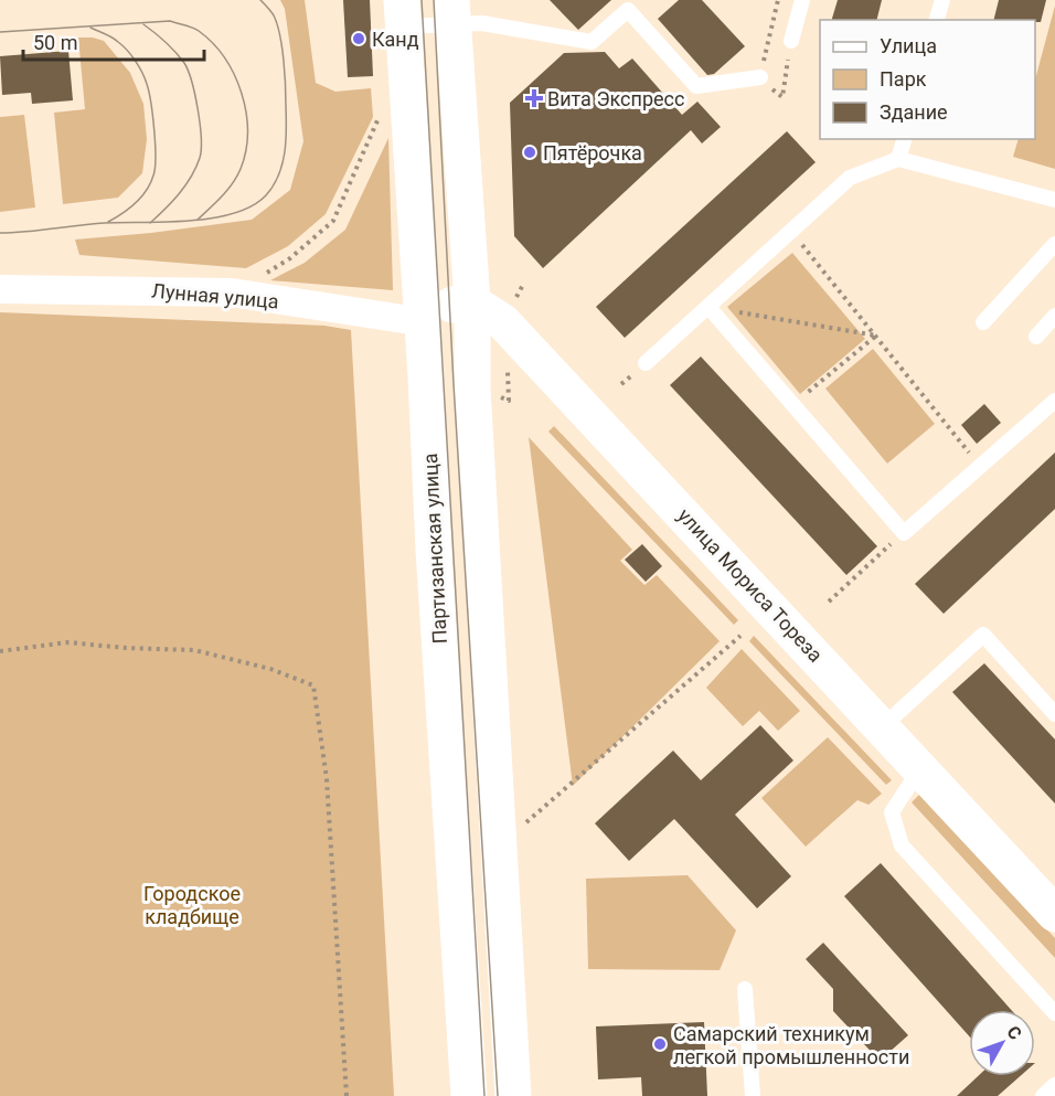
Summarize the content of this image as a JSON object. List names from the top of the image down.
{
  "streets": {
    "street": ["Лунная улица", "Партизанская улица", "улица Мориса Тореза"]
  },
  "crossings": [
    ["Лунная улица", "Партизанская улица"]
  ],
  "parks": ["Городское кладбище"],
  "places": {
    "other": ["Канд", "Пятёрочка", "Самарский техникум легкой промышленности"],
    "health": ["Вита Экспресс"]
  },
  "legend": ["Улица", "Парк", "Здание"],
  "scale_bar": "50 m",
  "north": "top right"
}
